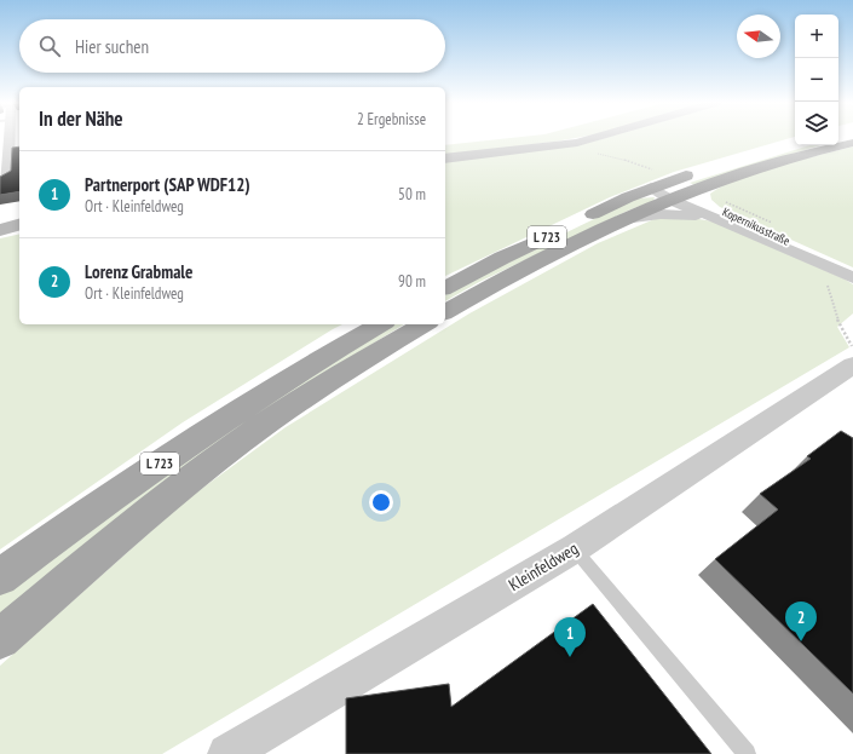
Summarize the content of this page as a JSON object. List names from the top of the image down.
{
  "streets": {
    "main road": ["L 723"],
    "street": ["Kopernikusstraße", "Kleinfeldweg"]
  },
  "crossings": [
    ["Kopernikusstraße", "L 723"]
  ],
  "north": "left",
  "page": {
    "map_buttons": ["+", "−"],
    "search": "Hier suchen",
    "heading": ["In der Nähe", "2 Ergebnisse"],
    "list": [
      {
        "mark": "1",
        "name": "Partnerport (SAP WDF12)",
        "note": "Ort · Kleinfeldweg",
        "value": "50 m"
      },
      {
        "mark": "2",
        "name": "Lorenz Grabmale",
        "note": "Ort · Kleinfeldweg",
        "value": "90 m"
      }
    ],
    "pins": ["2", "1"]
  }
}
